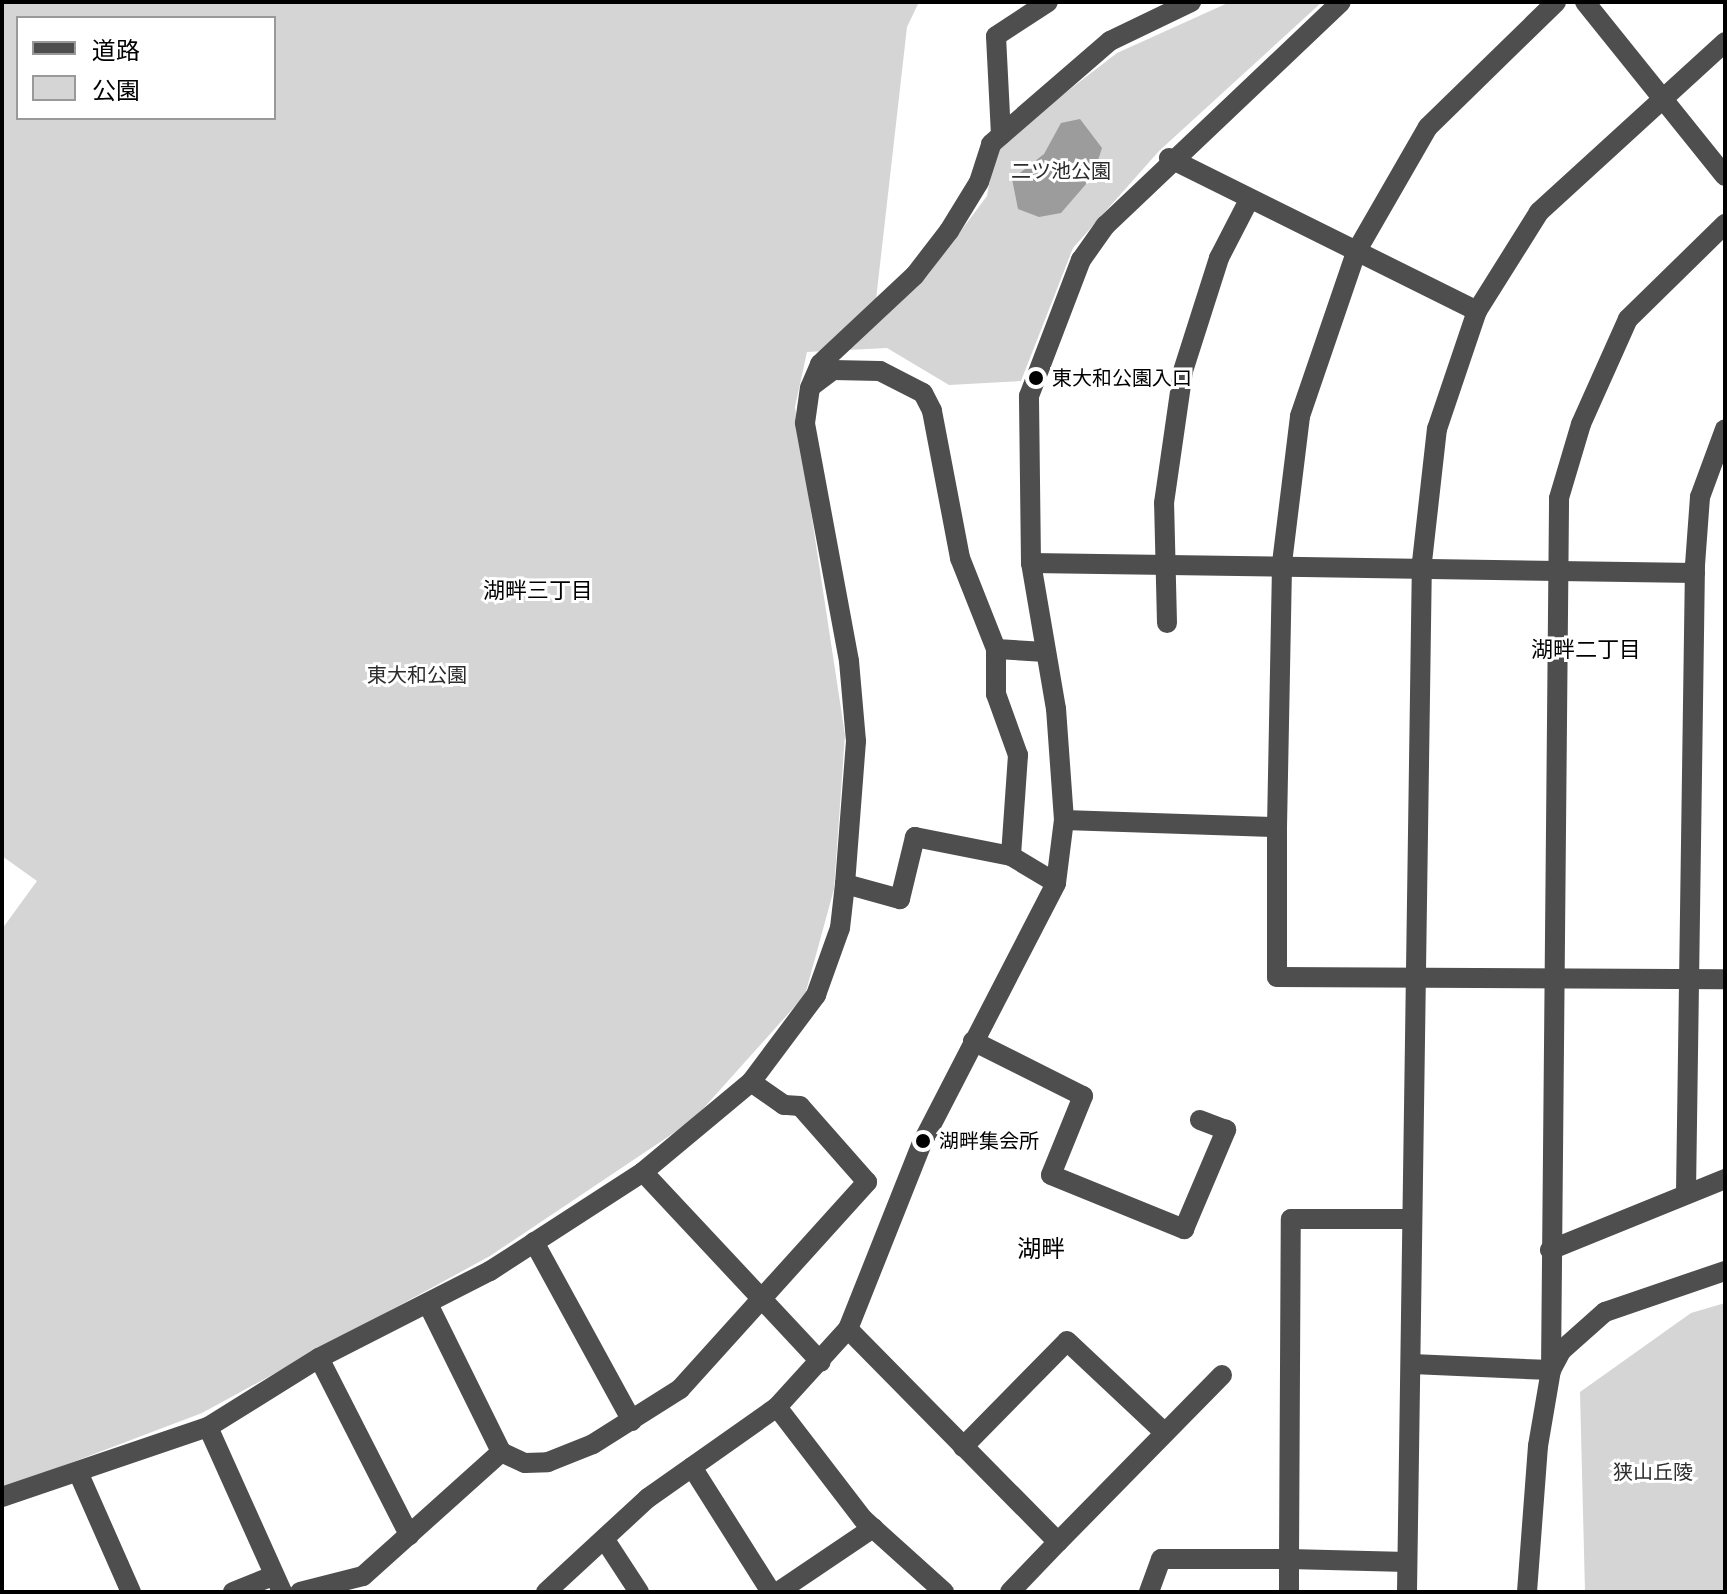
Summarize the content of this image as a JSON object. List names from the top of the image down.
{
  "districts": ["湖畔三丁目", "湖畔二丁目", "湖畔"],
  "parks": ["二ツ池公園", "東大和公園", "狭山丘陵"],
  "places": ["東大和公園入口", "湖畔集会所"],
  "legend": ["道路", "公園"]
}
